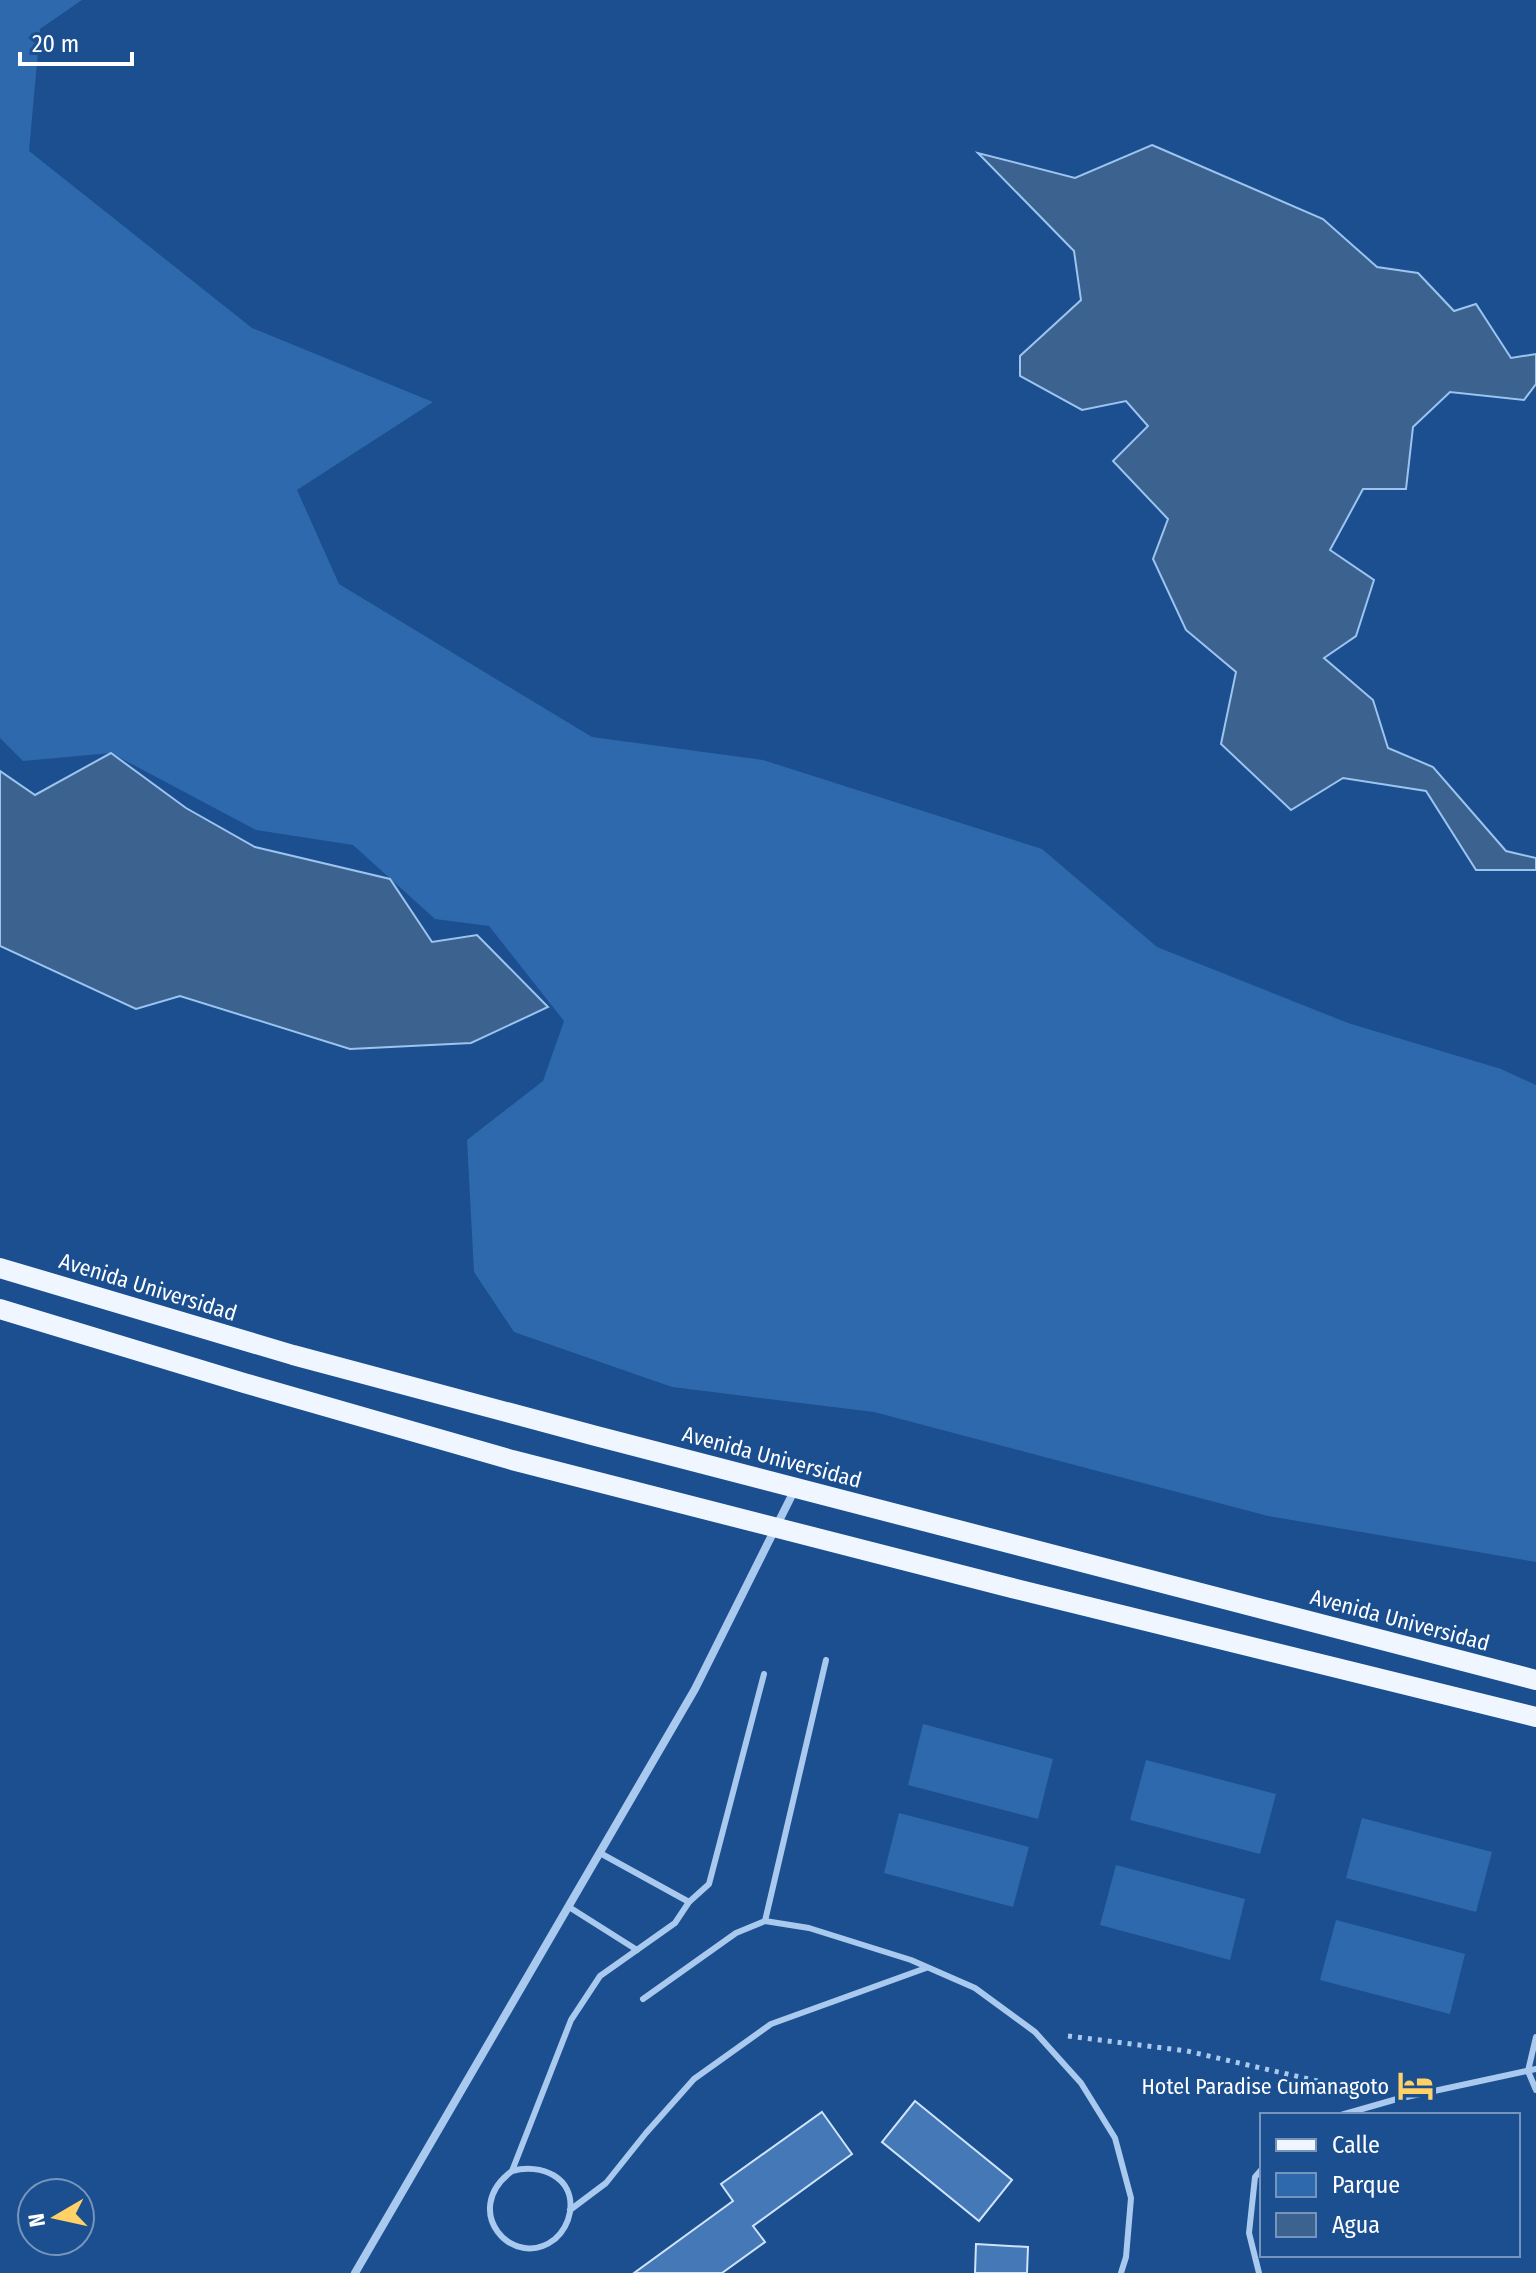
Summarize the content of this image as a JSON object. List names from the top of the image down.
{
  "streets": {
    "main road": ["Avenida Universidad"]
  },
  "places": {
    "hotel": ["Hotel Paradise Cumanagoto"]
  },
  "legend": ["Calle", "Parque", "Agua"],
  "scale_bar": "20 m",
  "north": "left"
}
